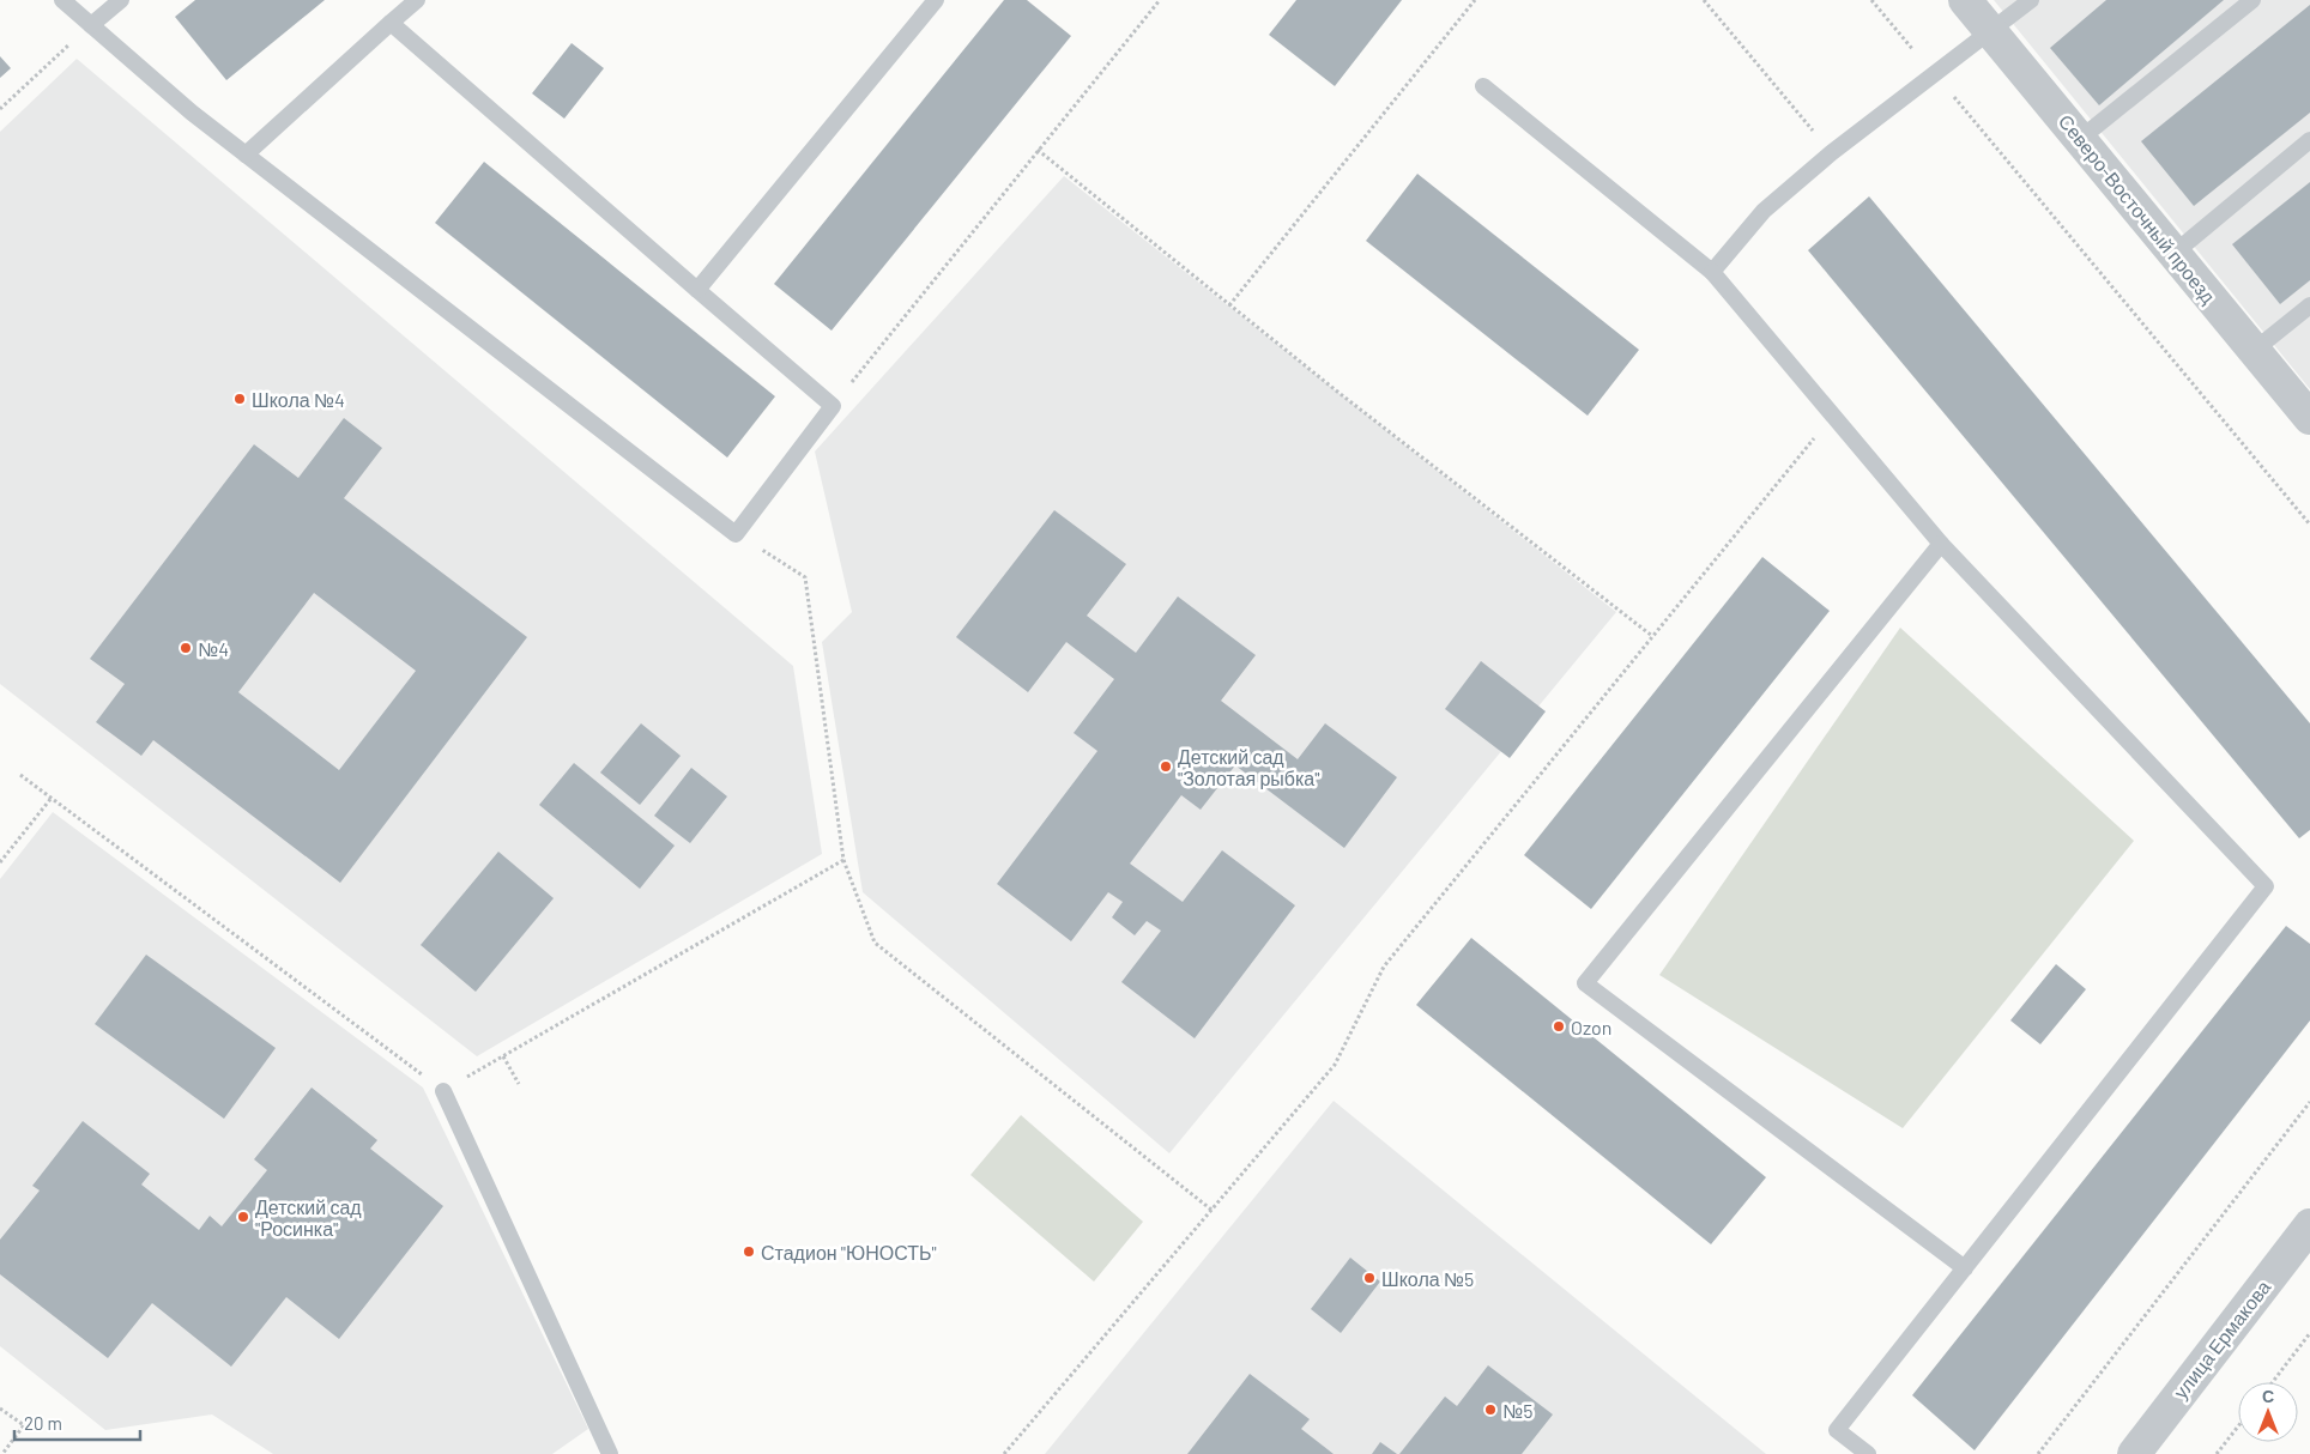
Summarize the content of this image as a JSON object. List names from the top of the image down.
{
  "streets": {
    "street": ["Северо-Восточный проезд", "улица Ермакова"]
  },
  "places": [
    "Школа №4",
    "№4",
    "Детский сад \"Золотая рыбка\"",
    "Ozon",
    "Детский сад \"Росинка\"",
    "Стадион \"ЮНОСТЬ\"",
    "Школа №5",
    "№5"
  ],
  "scale_bar": "20 m",
  "north": "top"
}
